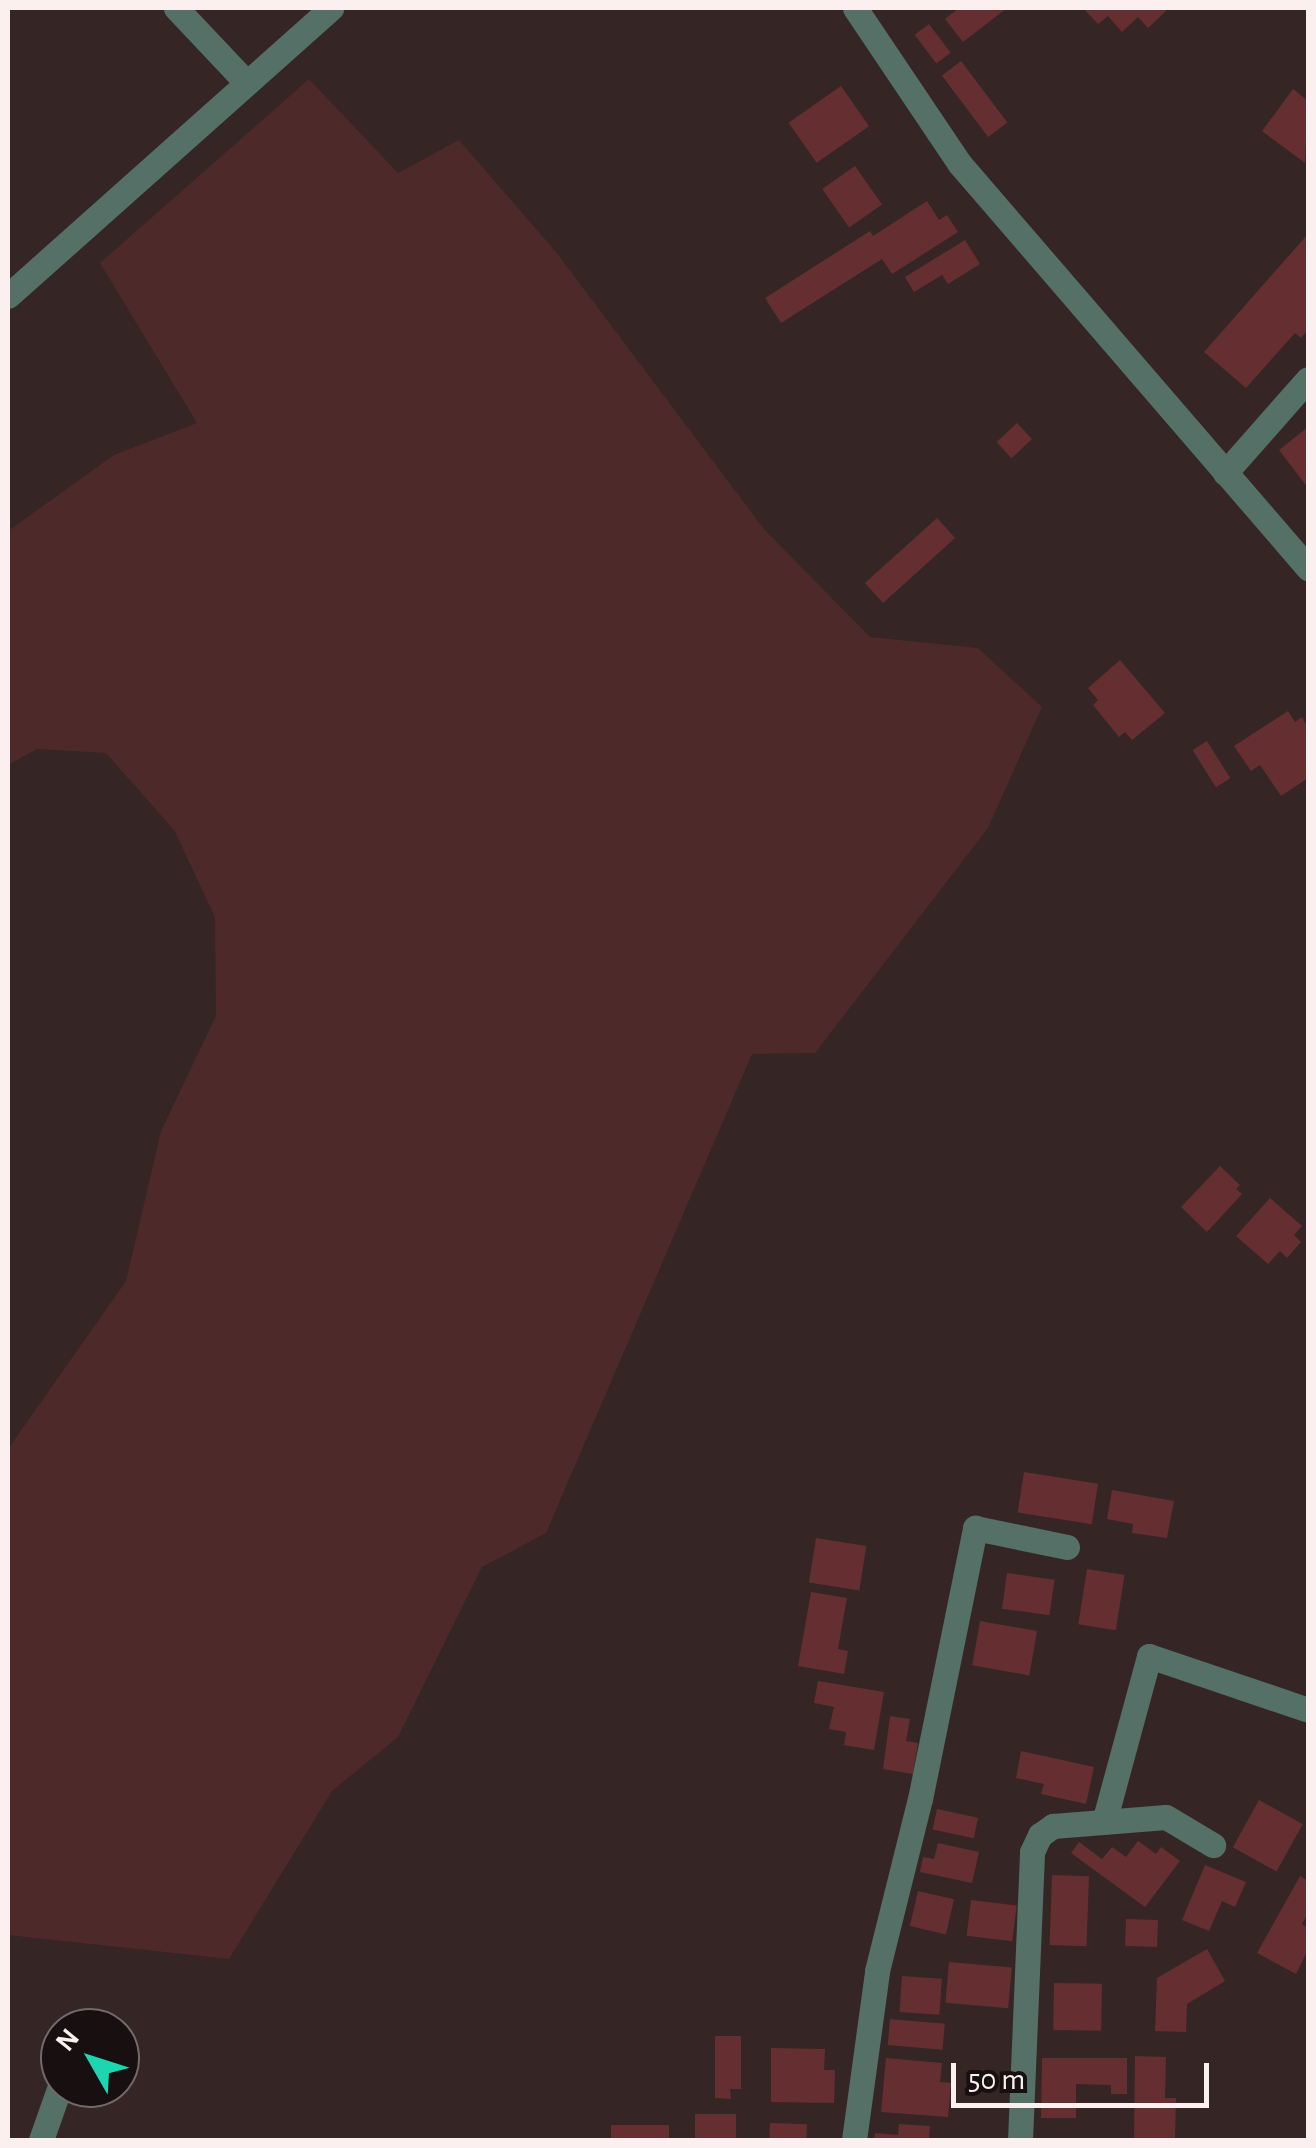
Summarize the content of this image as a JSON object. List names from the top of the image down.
{
  "scale_bar": "50 m",
  "north": "top left"
}
